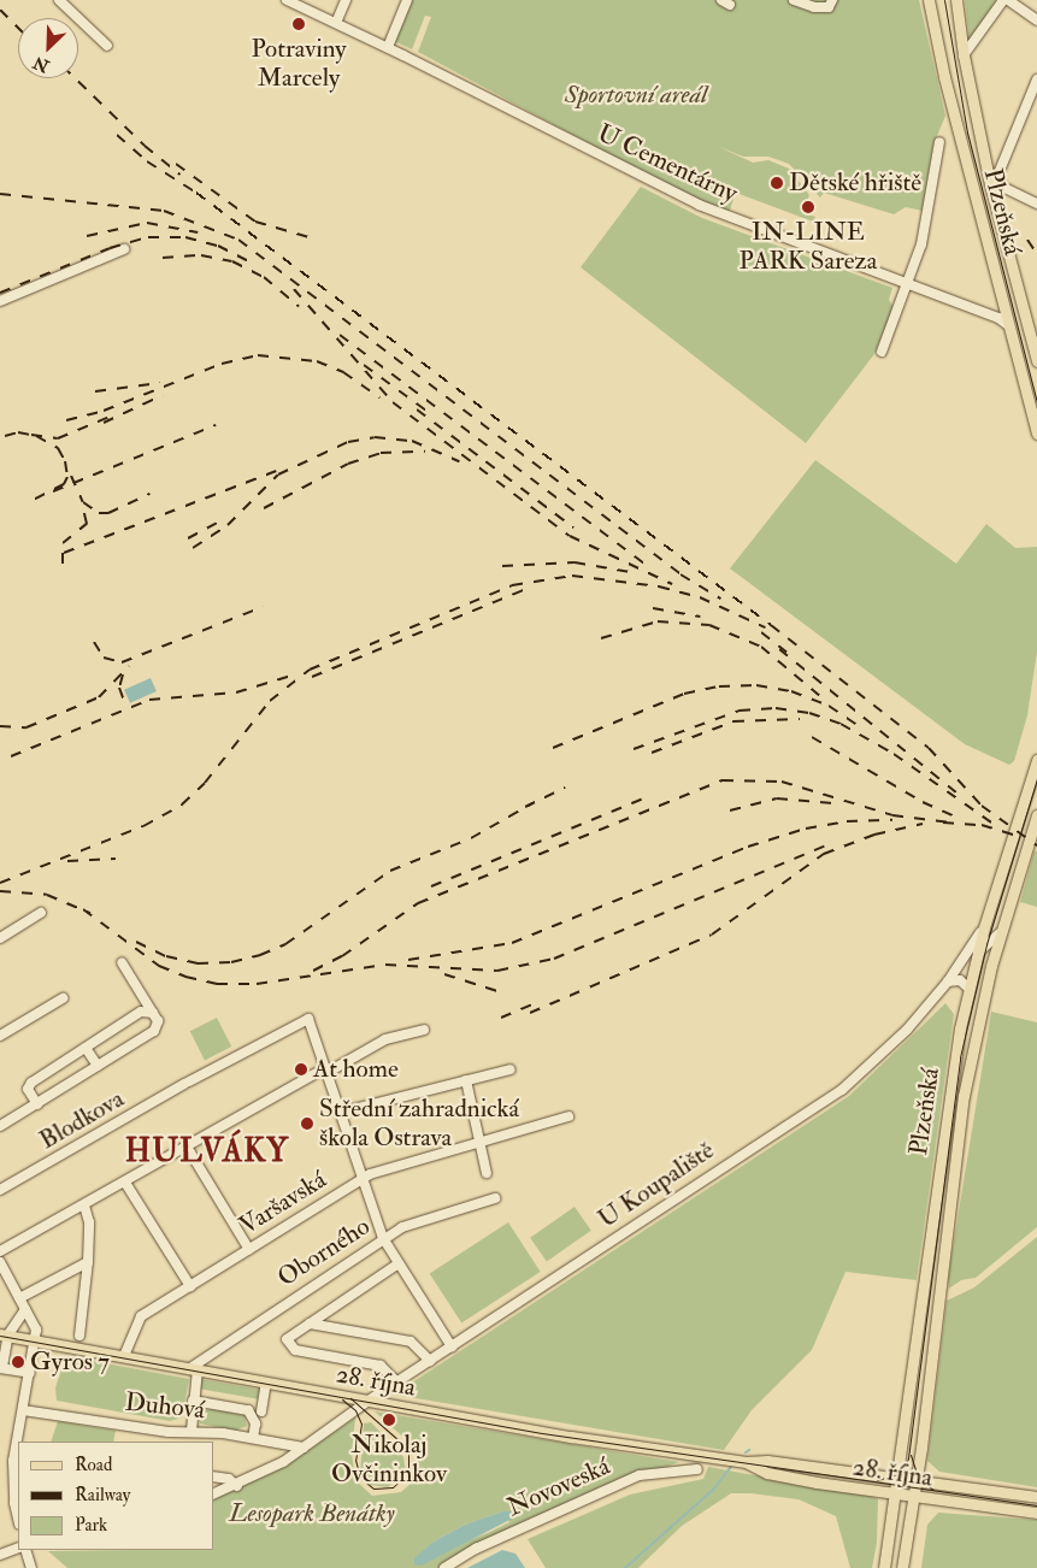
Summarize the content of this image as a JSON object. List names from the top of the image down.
{
  "streets": {
    "main road": ["Plzeňská", "28. října"],
    "street": [
      "U Cementárny",
      "Blodkova",
      "U Koupaliště",
      "Varšavská",
      "Oborného",
      "Duhová",
      "Novoveská"
    ]
  },
  "crossings": [
    ["U Cementárny", "Plzeňská"],
    ["Plzeňská", "U Koupaliště"],
    ["Plzeňská", "28. října"],
    ["U Koupaliště", "28. října"],
    ["U Koupaliště", "Duhová"],
    ["Varšavská", "28. října"],
    ["Oborného", "28. října"]
  ],
  "districts": ["HULVÁKY"],
  "parks": ["Sportovní areál", "Lesopark Benátky"],
  "places": [
    "Potraviny Marcely",
    "Dětské hřiště",
    "IN-LINE PARK Sareza",
    "At home",
    "Střední zahradnická škola Ostrava",
    "Gyros 7",
    "Nikolaj Ovčininkov"
  ],
  "legend": ["Road", "Railway", "Park"],
  "north": "bottom left"
}
